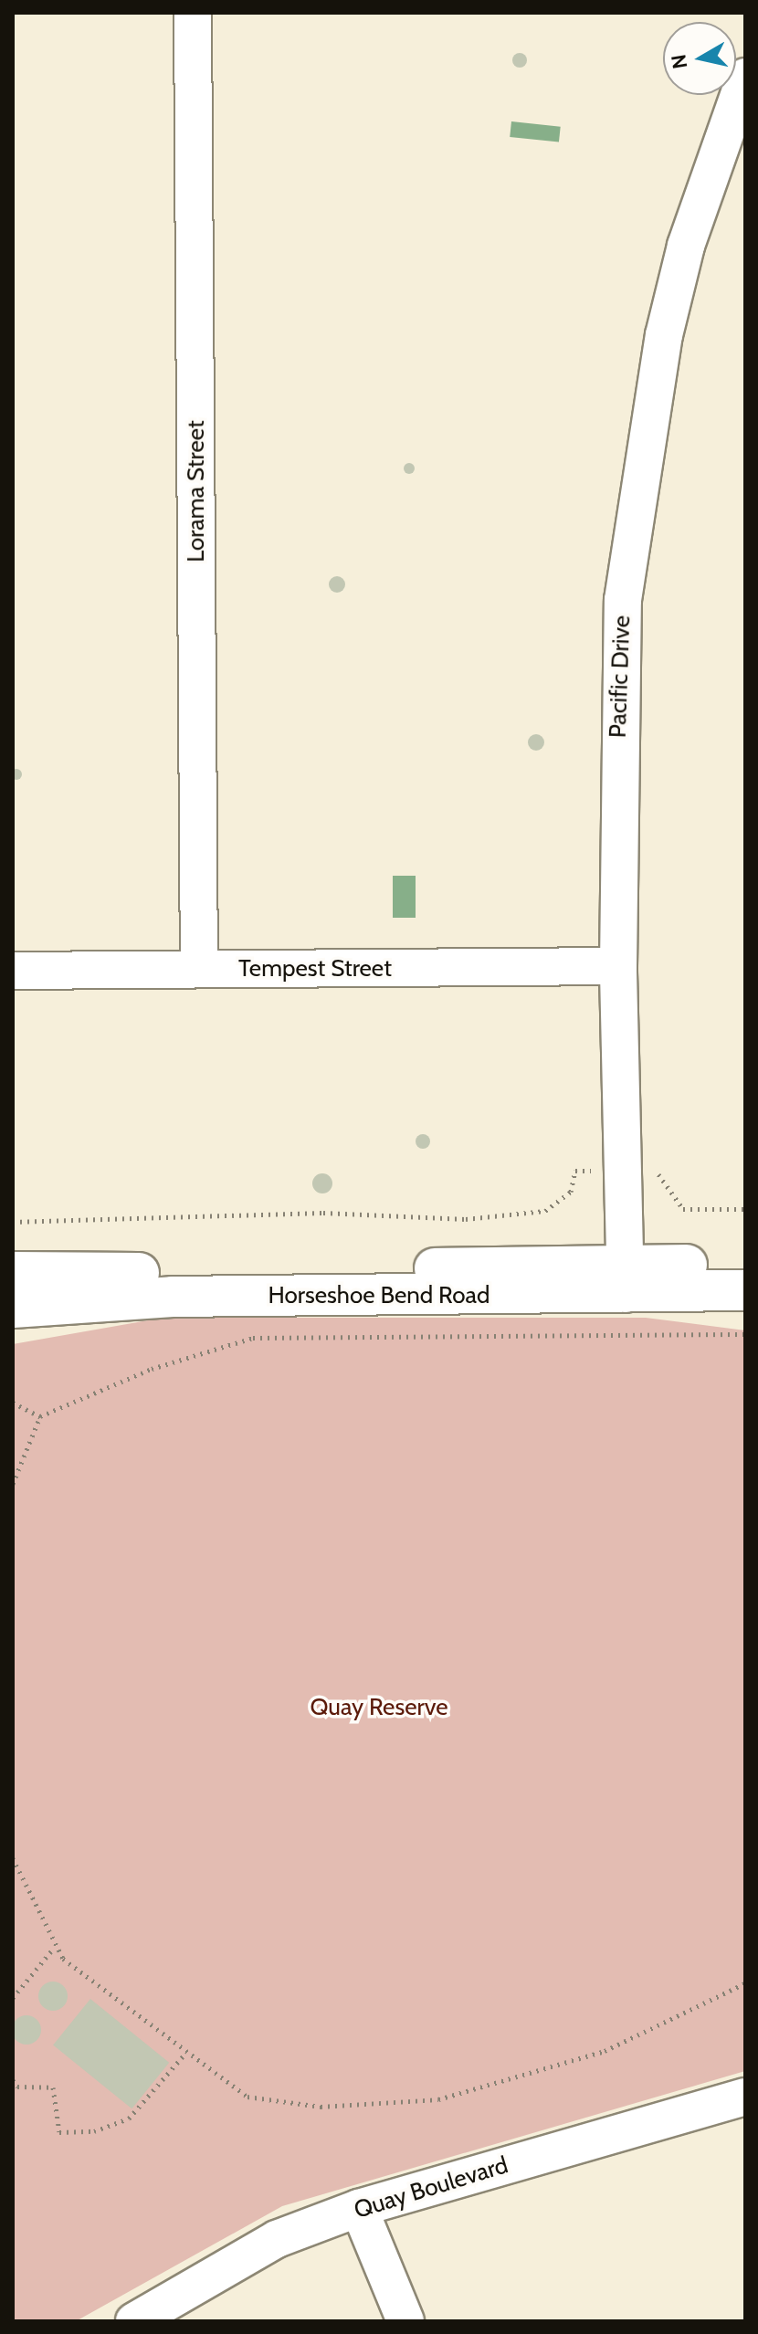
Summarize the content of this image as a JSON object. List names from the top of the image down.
{
  "streets": {
    "street": [
      "Lorama Street",
      "Pacific Drive",
      "Tempest Street",
      "Horseshoe Bend Road",
      "Quay Boulevard"
    ]
  },
  "crossings": [
    ["Lorama Street", "Tempest Street"],
    ["Pacific Drive", "Tempest Street"],
    ["Pacific Drive", "Horseshoe Bend Road"]
  ],
  "parks": ["Quay Reserve"],
  "north": "left"
}
